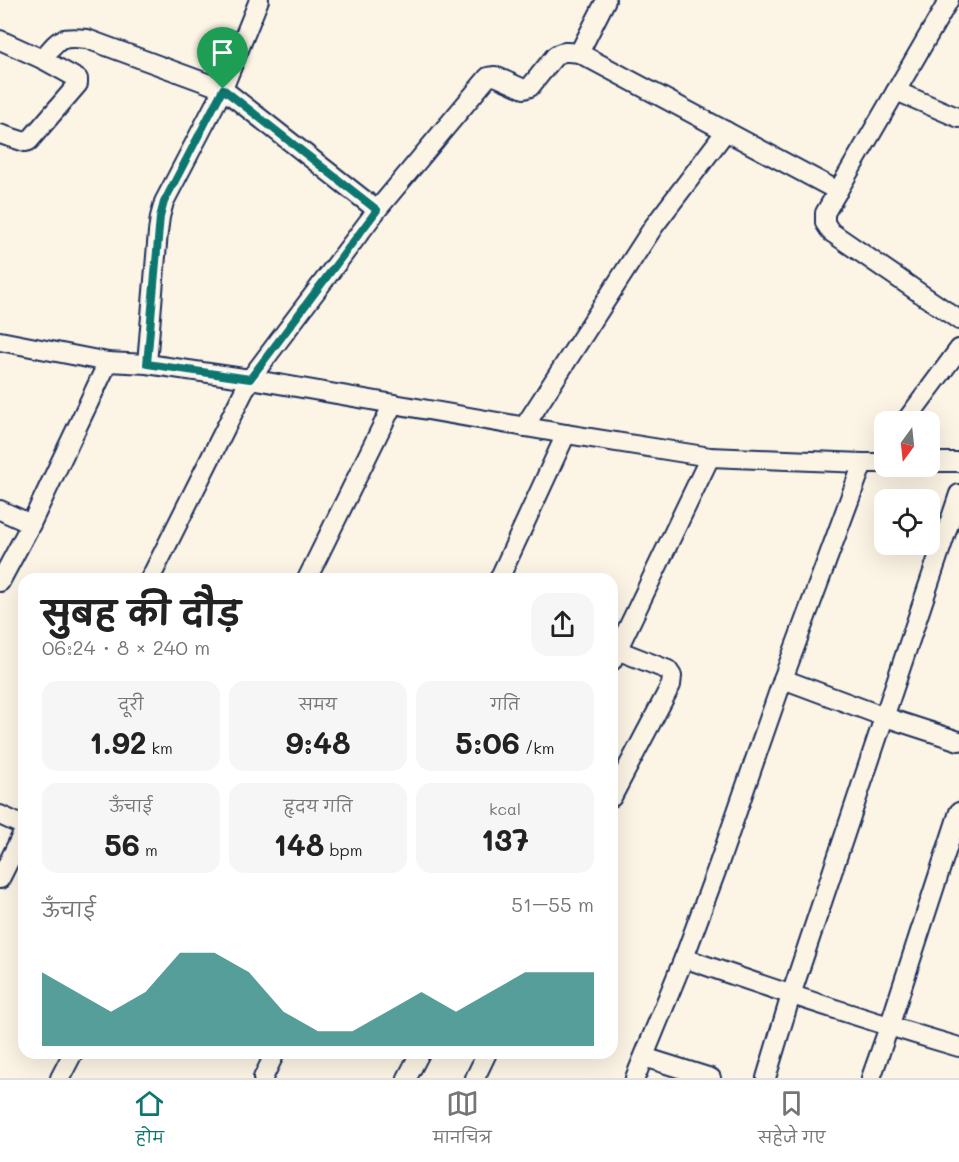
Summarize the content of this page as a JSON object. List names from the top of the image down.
{
  "north": "bottom",
  "page": {
    "heading": ["सुबह की दौड़", "06:24 · 8 × 240 m"],
    "stats": [
      ["दूरी", "1.92 km"],
      ["समय", "9:48"],
      ["गति", "5:06 /km"],
      ["ऊँचाई", "56 m"],
      ["हृदय गति", "148 bpm"],
      ["kcal", "137"]
    ],
    "chart": ["ऊँचाई", "51–55 m"],
    "tabs": ["होम", "मानचित्र", "सहेजे गए"]
  }
}
